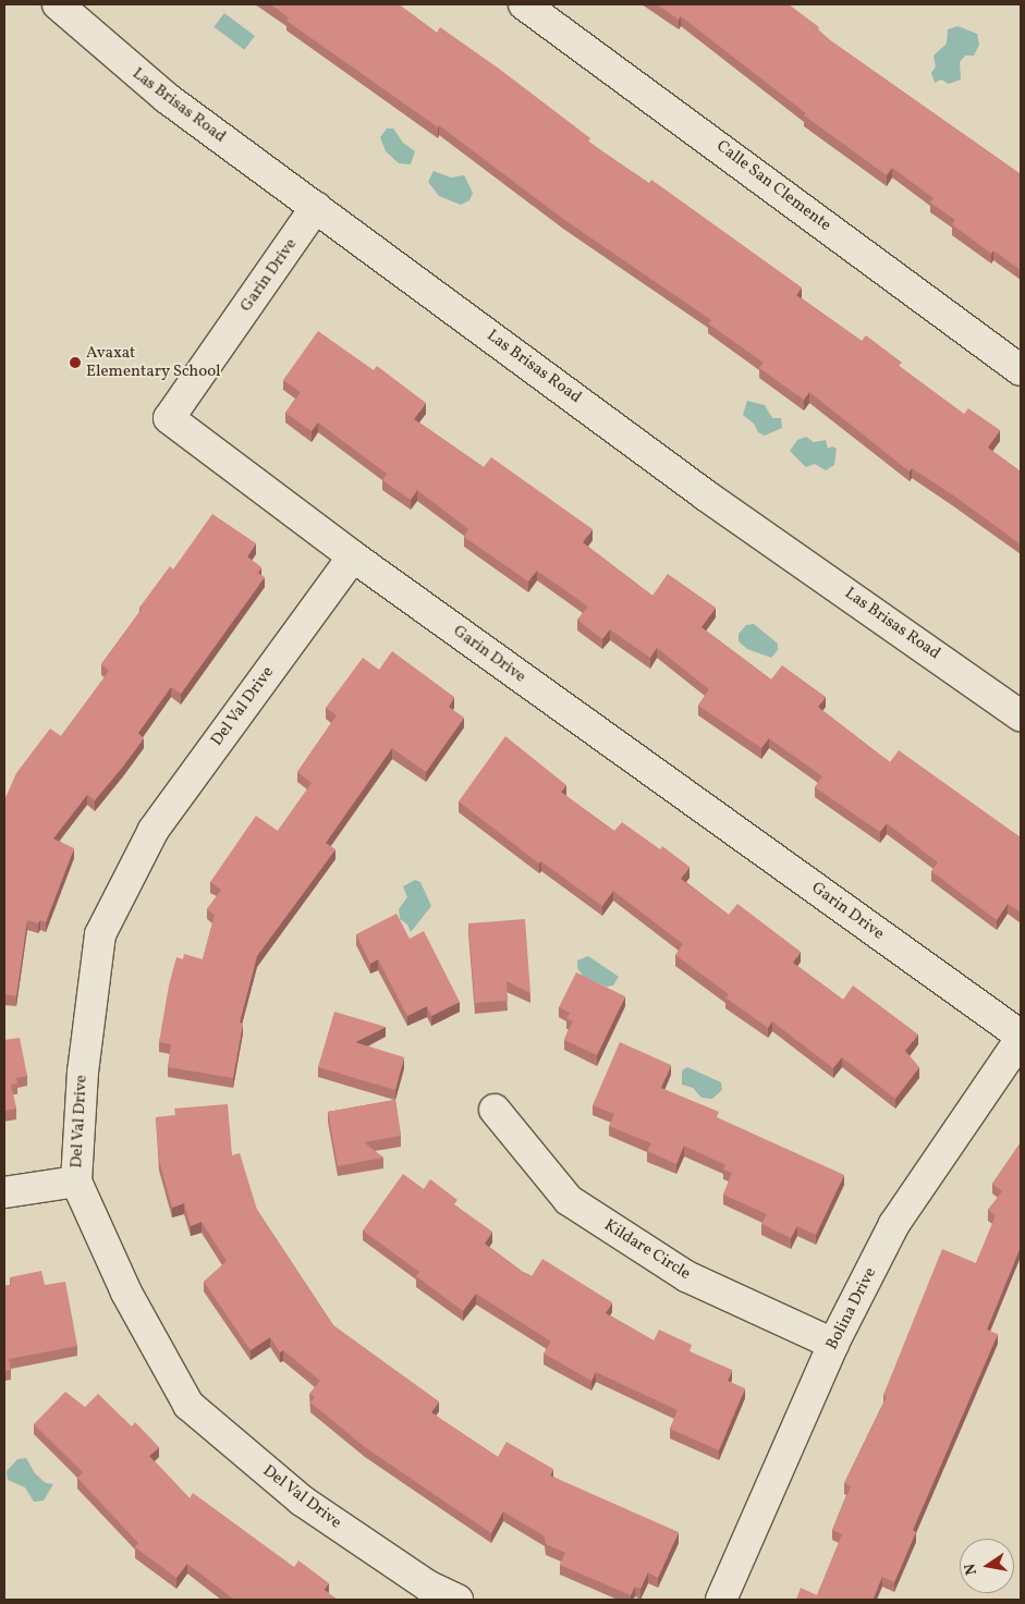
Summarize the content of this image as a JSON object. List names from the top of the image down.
{
  "streets": {
    "street": [
      "Las Brisas Road",
      "Calle San Clemente",
      "Garin Drive",
      "Del Val Drive",
      "Kildare Circle",
      "Bolina Drive"
    ]
  },
  "crossings": [
    ["Las Brisas Road", "Garin Drive"],
    ["Garin Drive", "Del Val Drive"],
    ["Garin Drive", "Bolina Drive"],
    ["Kildare Circle", "Bolina Drive"]
  ],
  "places": ["Avaxat Elementary School"],
  "north": "left"
}
